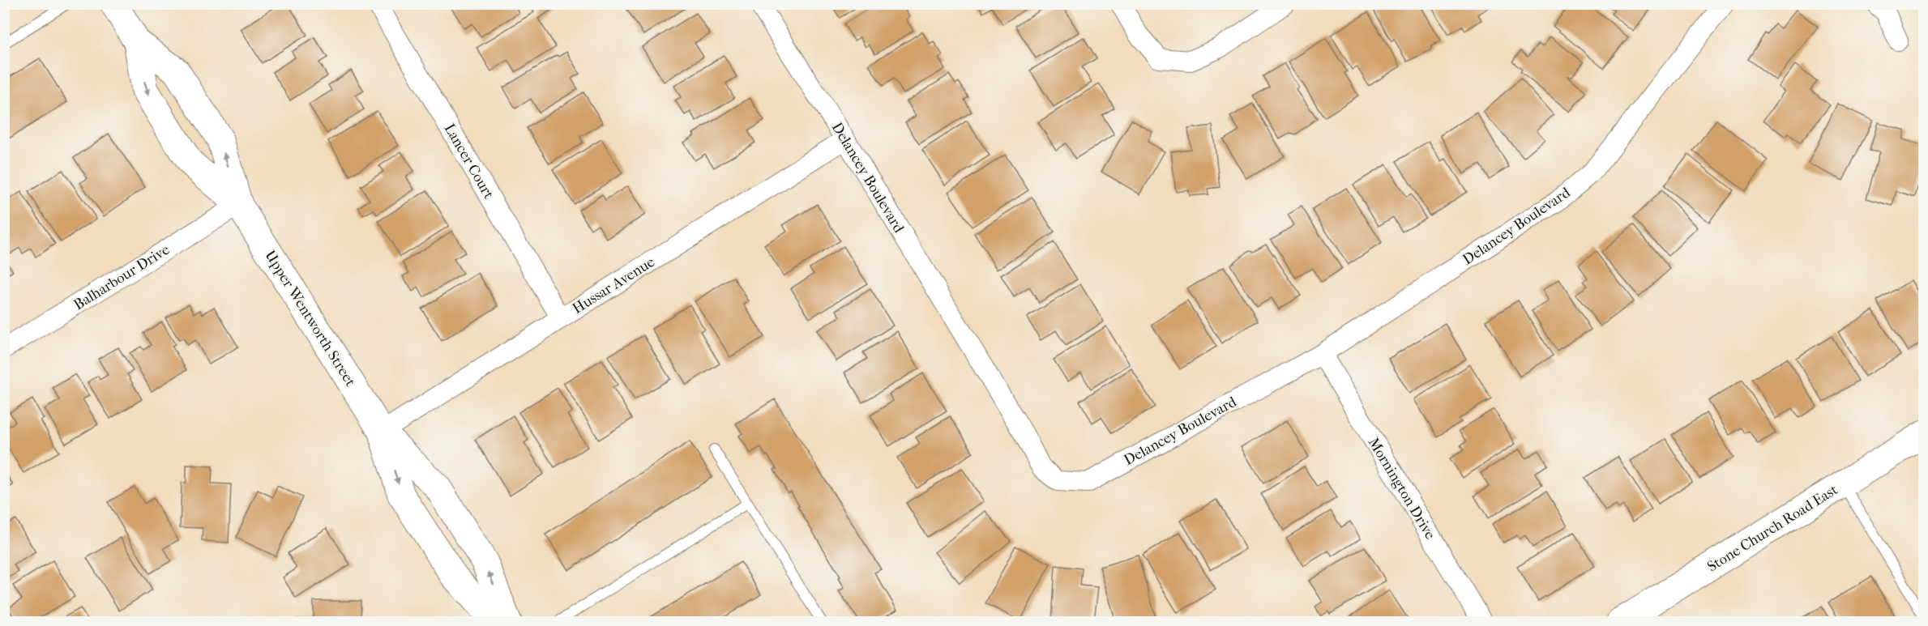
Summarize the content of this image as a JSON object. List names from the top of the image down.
{
  "streets": {
    "main road": ["Upper Wentworth Street", "Stone Church Road East"],
    "street": [
      "Lancer Court",
      "Delancey Boulevard",
      "Balharbour Drive",
      "Hussar Avenue",
      "Mornington Drive"
    ]
  },
  "crossings": [
    ["Lancer Court", "Hussar Avenue"],
    ["Delancey Boulevard", "Hussar Avenue"],
    ["Delancey Boulevard", "Mornington Drive"],
    ["Balharbour Drive", "Upper Wentworth Street"],
    ["Hussar Avenue", "Upper Wentworth Street"]
  ]
}
